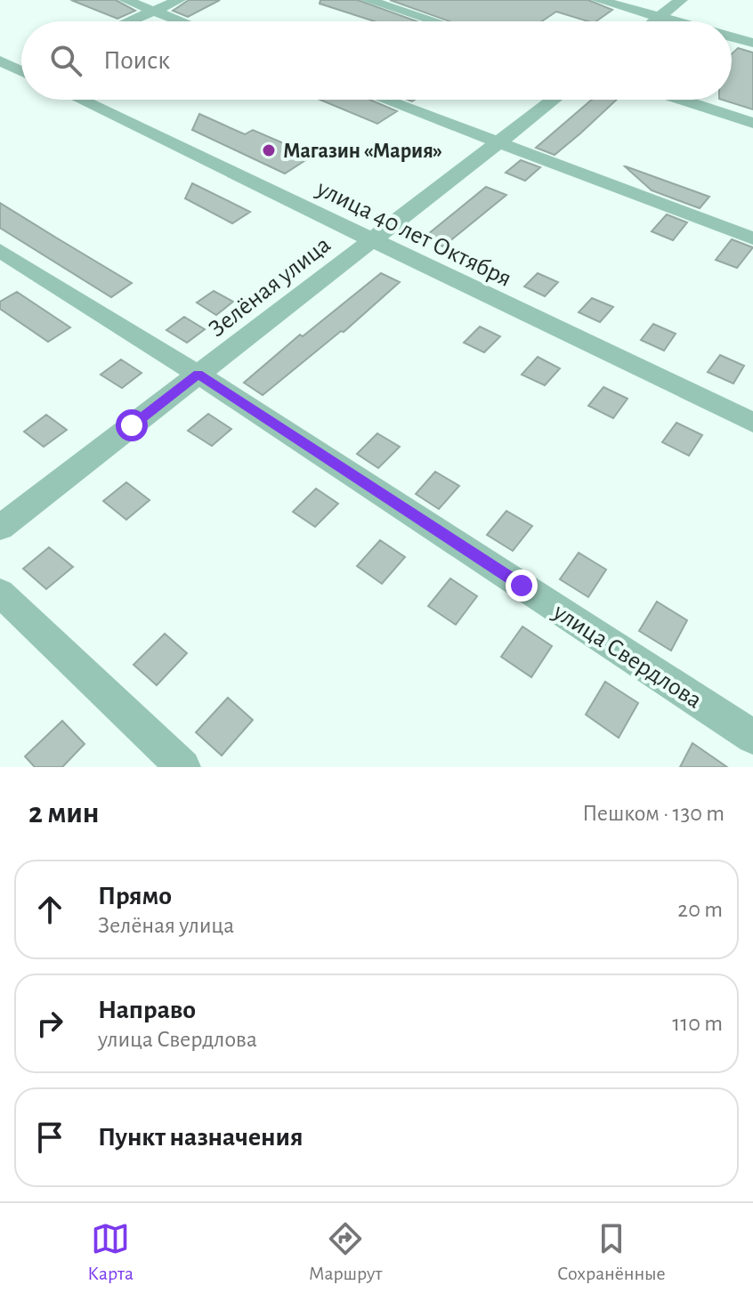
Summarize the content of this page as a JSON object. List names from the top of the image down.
{
  "streets": {
    "street": ["улица 40 лет Октября", "Зелёная улица", "улица Свердлова"]
  },
  "crossings": [
    ["улица 40 лет Октября", "Зелёная улица"],
    ["Зелёная улица", "улица Свердлова"]
  ],
  "places": ["Магазин «Мария»"],
  "page": {
    "search": "Поиск",
    "heading": ["2 мин", "Пешком · 130 m"],
    "list": [
      ["Прямо", "Зелёная улица", "20 m"],
      ["Направо", "улица Свердлова", "110 m"],
      "Пункт назначения"
    ],
    "nav": ["Карта", "Маршрут", "Сохранённые"]
  }
}
